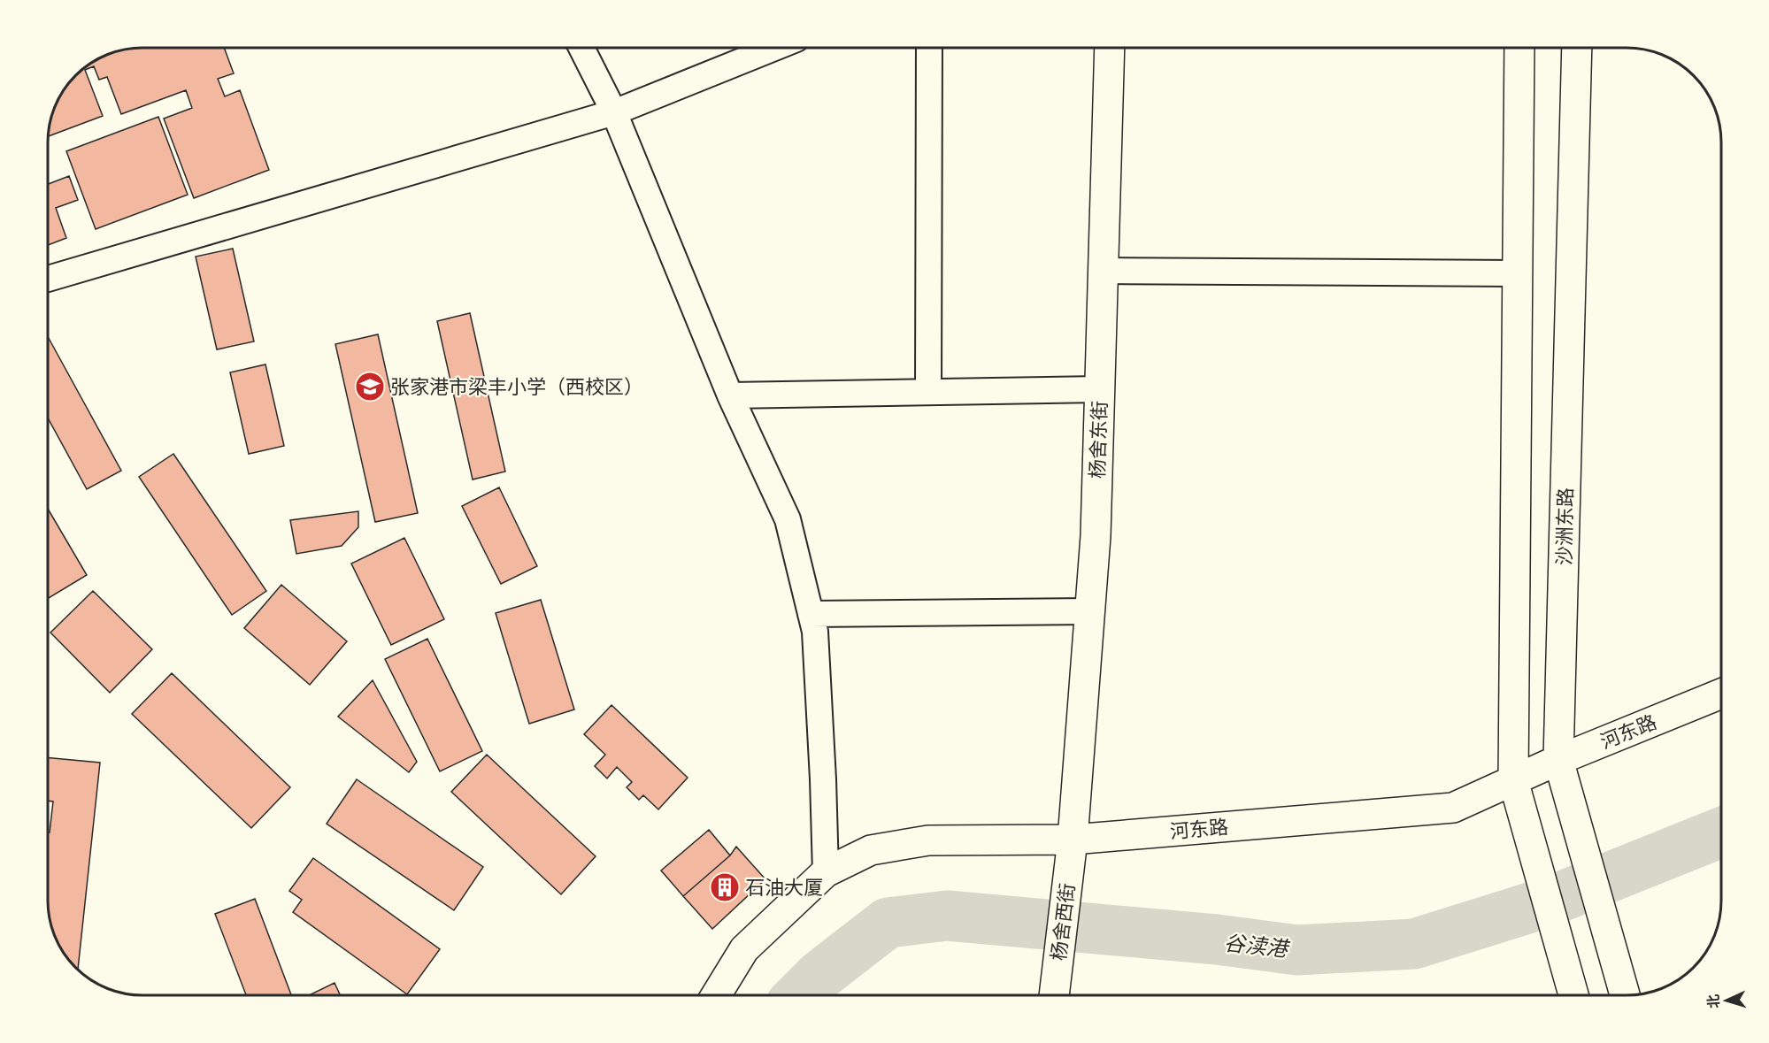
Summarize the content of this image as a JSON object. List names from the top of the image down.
{
  "streets": {
    "street": [
      "杨舍东街",
      "沙洲东路",
      "河东路",
      "杨舍西街"
    ]
  },
  "crossings": [
    ["杨舍东街", "河东路"],
    ["杨舍东街", "杨舍西街"],
    ["沙洲东路", "河东路"],
    ["河东路", "杨舍西街"]
  ],
  "water": ["谷渎港"],
  "places": {
    "school or university": ["张家港市梁丰小学（西校区）"],
    "building": ["石油大厦"]
  },
  "north": "left"
}
